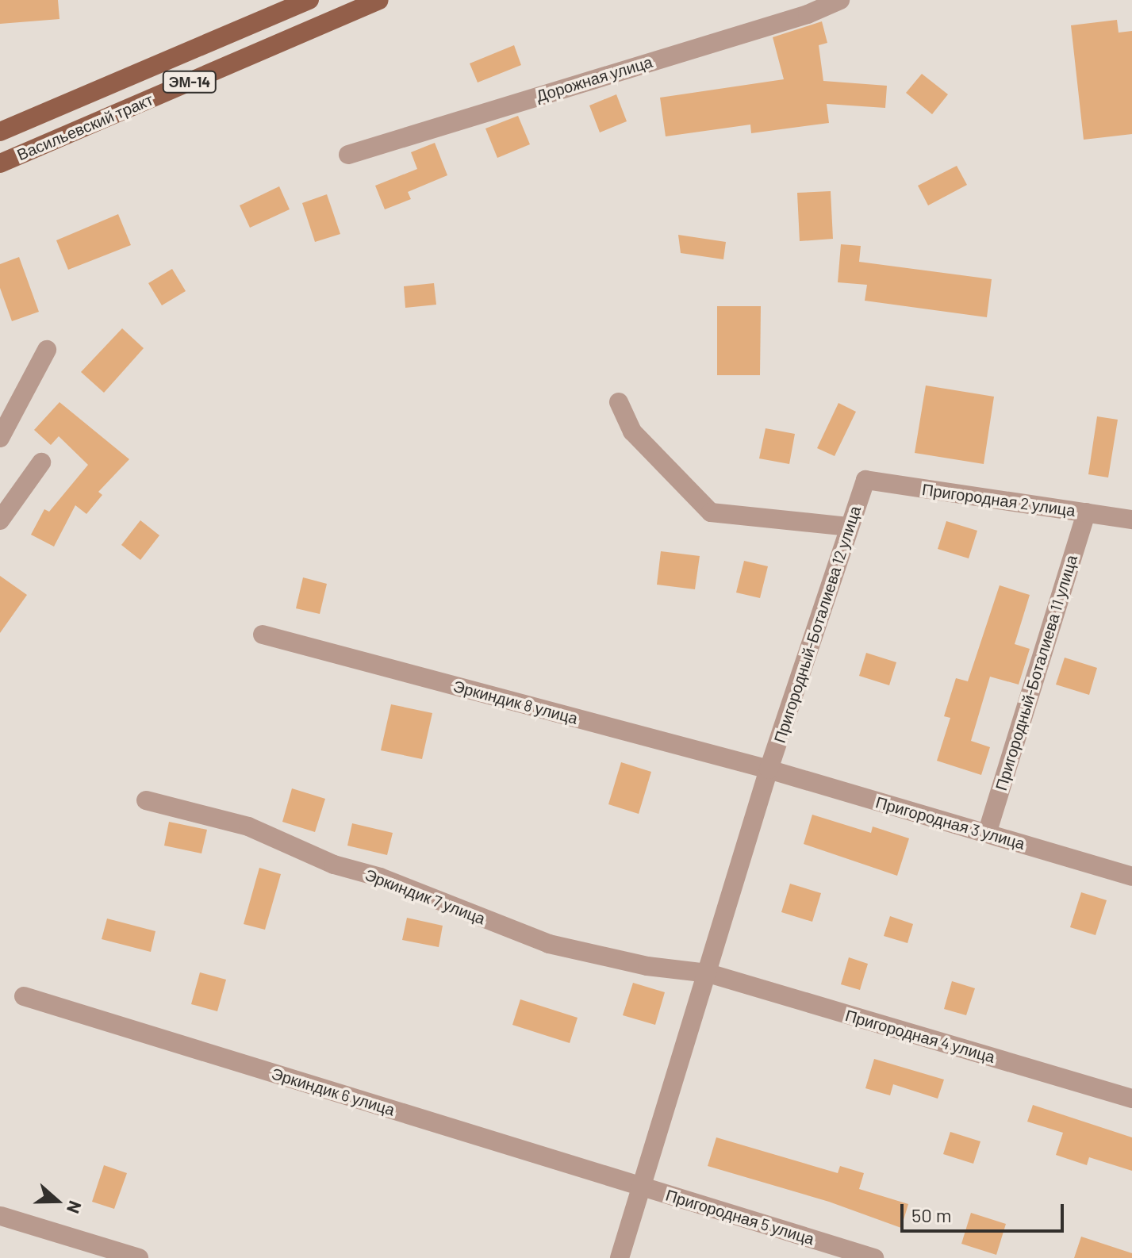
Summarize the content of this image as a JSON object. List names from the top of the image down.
{
  "streets": {
    "main road": ["ЭМ-14", "Васильевский тракт"],
    "street": [
      "Дорожная улица",
      "Пригородная 2 улица",
      "Пригородный-Боталиева 12 улица",
      "Пригородный-Боталиева 11 улица",
      "Эркиндик 8 улица",
      "Пригородная 3 улица",
      "Эркиндик 7 улица",
      "Пригородная 4 улица",
      "Эркиндик 6 улица",
      "Пригородная 5 улица"
    ]
  },
  "crossings": [
    ["Пригородная 2 улица", "Пригородный-Боталиева 12 улица"],
    ["Пригородная 2 улица", "Пригородный-Боталиева 11 улица"],
    ["Пригородный-Боталиева 12 улица", "Эркиндик 8 улица"],
    ["Пригородный-Боталиева 12 улица", "Пригородная 3 улица"],
    ["Пригородный-Боталиева 12 улица", "Эркиндик 7 улица"],
    ["Пригородный-Боталиева 12 улица", "Пригородная 4 улица"],
    ["Пригородный-Боталиева 12 улица", "Эркиндик 6 улица"],
    ["Пригородный-Боталиева 12 улица", "Пригородная 5 улица"],
    ["Пригородный-Боталиева 11 улица", "Пригородная 3 улица"],
    ["Эркиндик 8 улица", "Пригородная 3 улица"],
    ["Эркиндик 7 улица", "Пригородная 4 улица"],
    ["Эркиндик 6 улица", "Пригородная 5 улица"]
  ],
  "scale_bar": "50 m",
  "north": "right"
}
